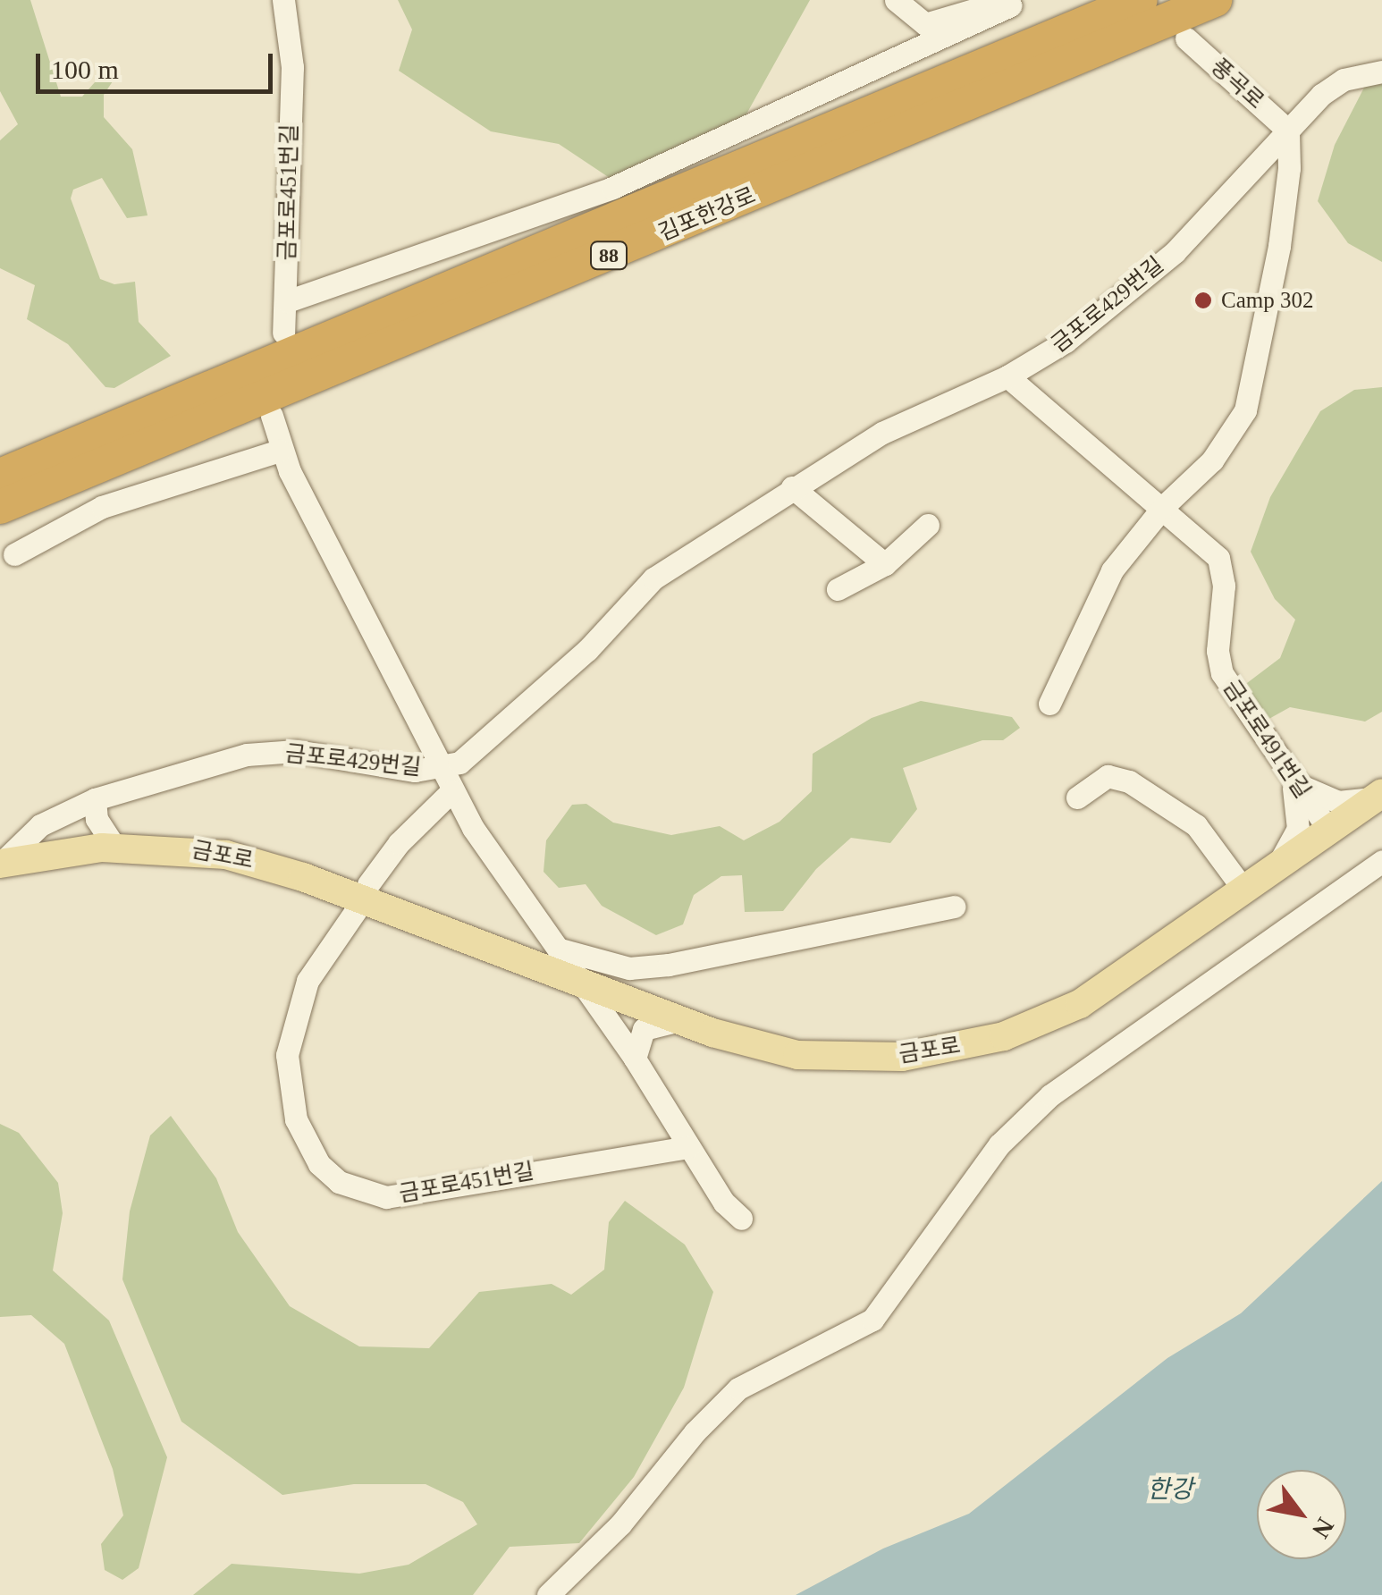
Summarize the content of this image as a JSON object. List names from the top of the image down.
{
  "streets": {
    "highway": ["김포한강로", "88"],
    "main road": ["금포로"],
    "street": [
      "풍곡로",
      "금포로451번길",
      "금포로429번길",
      "금포로491번길"
    ]
  },
  "crossings": [
    ["풍곡로", "금포로429번길"],
    ["금포로429번길", "금포로491번길"],
    ["금포로429번길", "금포로"],
    ["금포로491번길", "금포로"]
  ],
  "water": ["한강"],
  "places": ["Camp 302"],
  "scale_bar": "100 m",
  "north": "bottom right"
}
